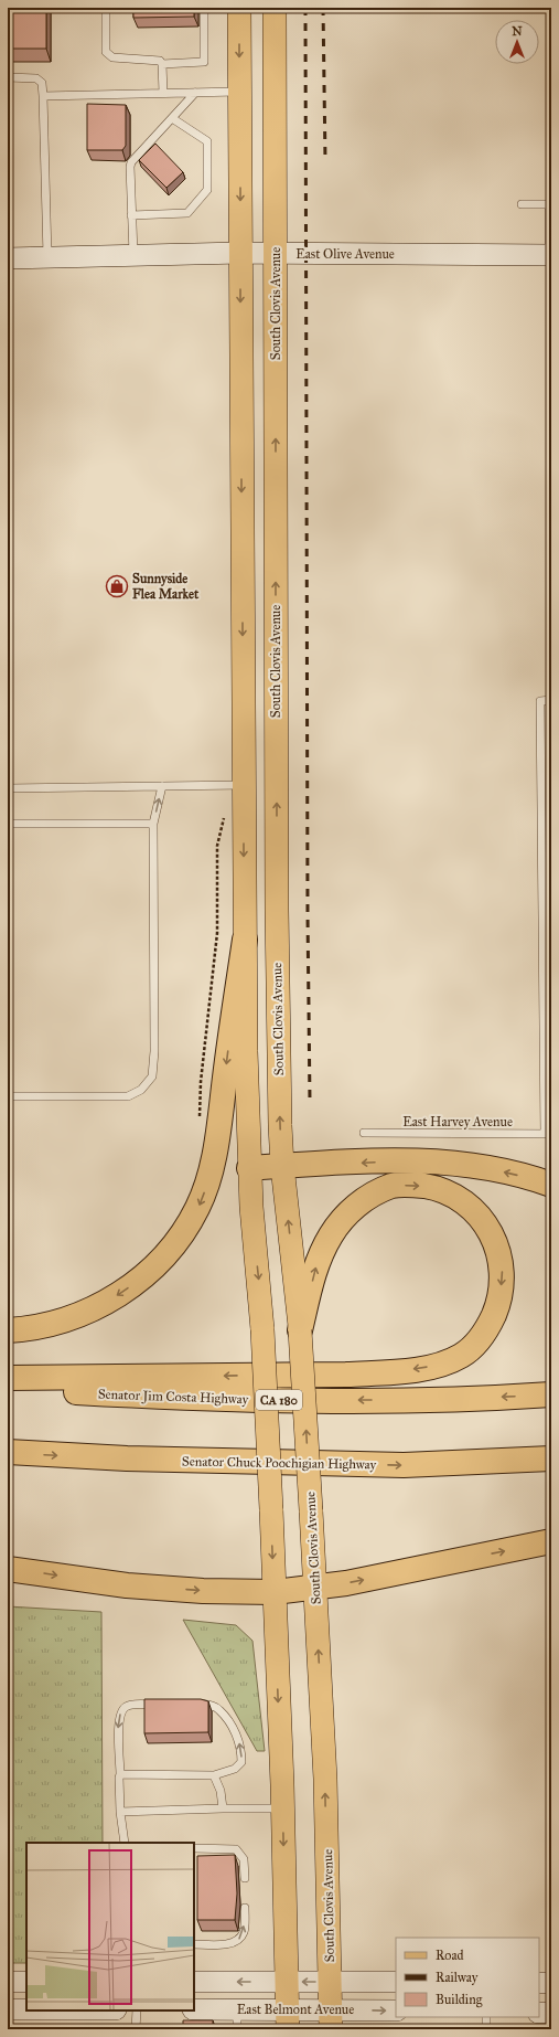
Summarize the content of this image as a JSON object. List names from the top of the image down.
{
  "streets": {
    "highway": ["Senator Jim Costa Highway", "CA 180", "Senator Chuck Poochigian Highway"],
    "main road": ["East Olive Avenue", "South Clovis Avenue", "East Belmont Avenue"],
    "lane": ["East Harvey Avenue"]
  },
  "crossings": [
    ["East Olive Avenue", "South Clovis Avenue"],
    ["South Clovis Avenue", "East Belmont Avenue"]
  ],
  "places": {
    "shop": ["Sunnyside Flea Market"]
  },
  "legend": ["Road", "Railway", "Building"],
  "north": "top"
}
